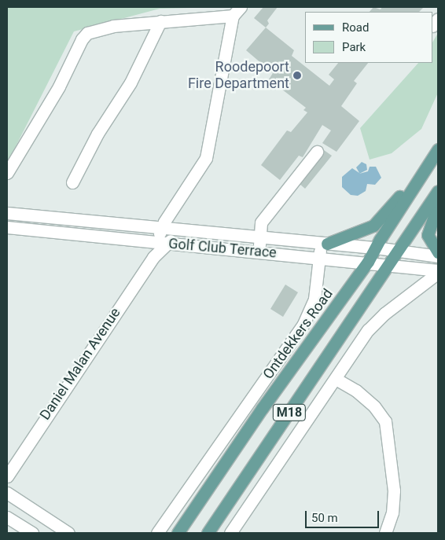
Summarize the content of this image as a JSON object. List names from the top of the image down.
{
  "streets": {
    "main road": ["Ontdekkers Road", "M18"],
    "street": ["Golf Club Terrace", "Daniel Malan Avenue"]
  },
  "crossings": [
    ["Golf Club Terrace", "Ontdekkers Road"],
    ["Golf Club Terrace", "Daniel Malan Avenue"],
    ["Golf Club Terrace", "M18"]
  ],
  "places": ["Roodepoort Fire Department"],
  "legend": ["Road", "Park"],
  "scale_bar": "50 m"
}
